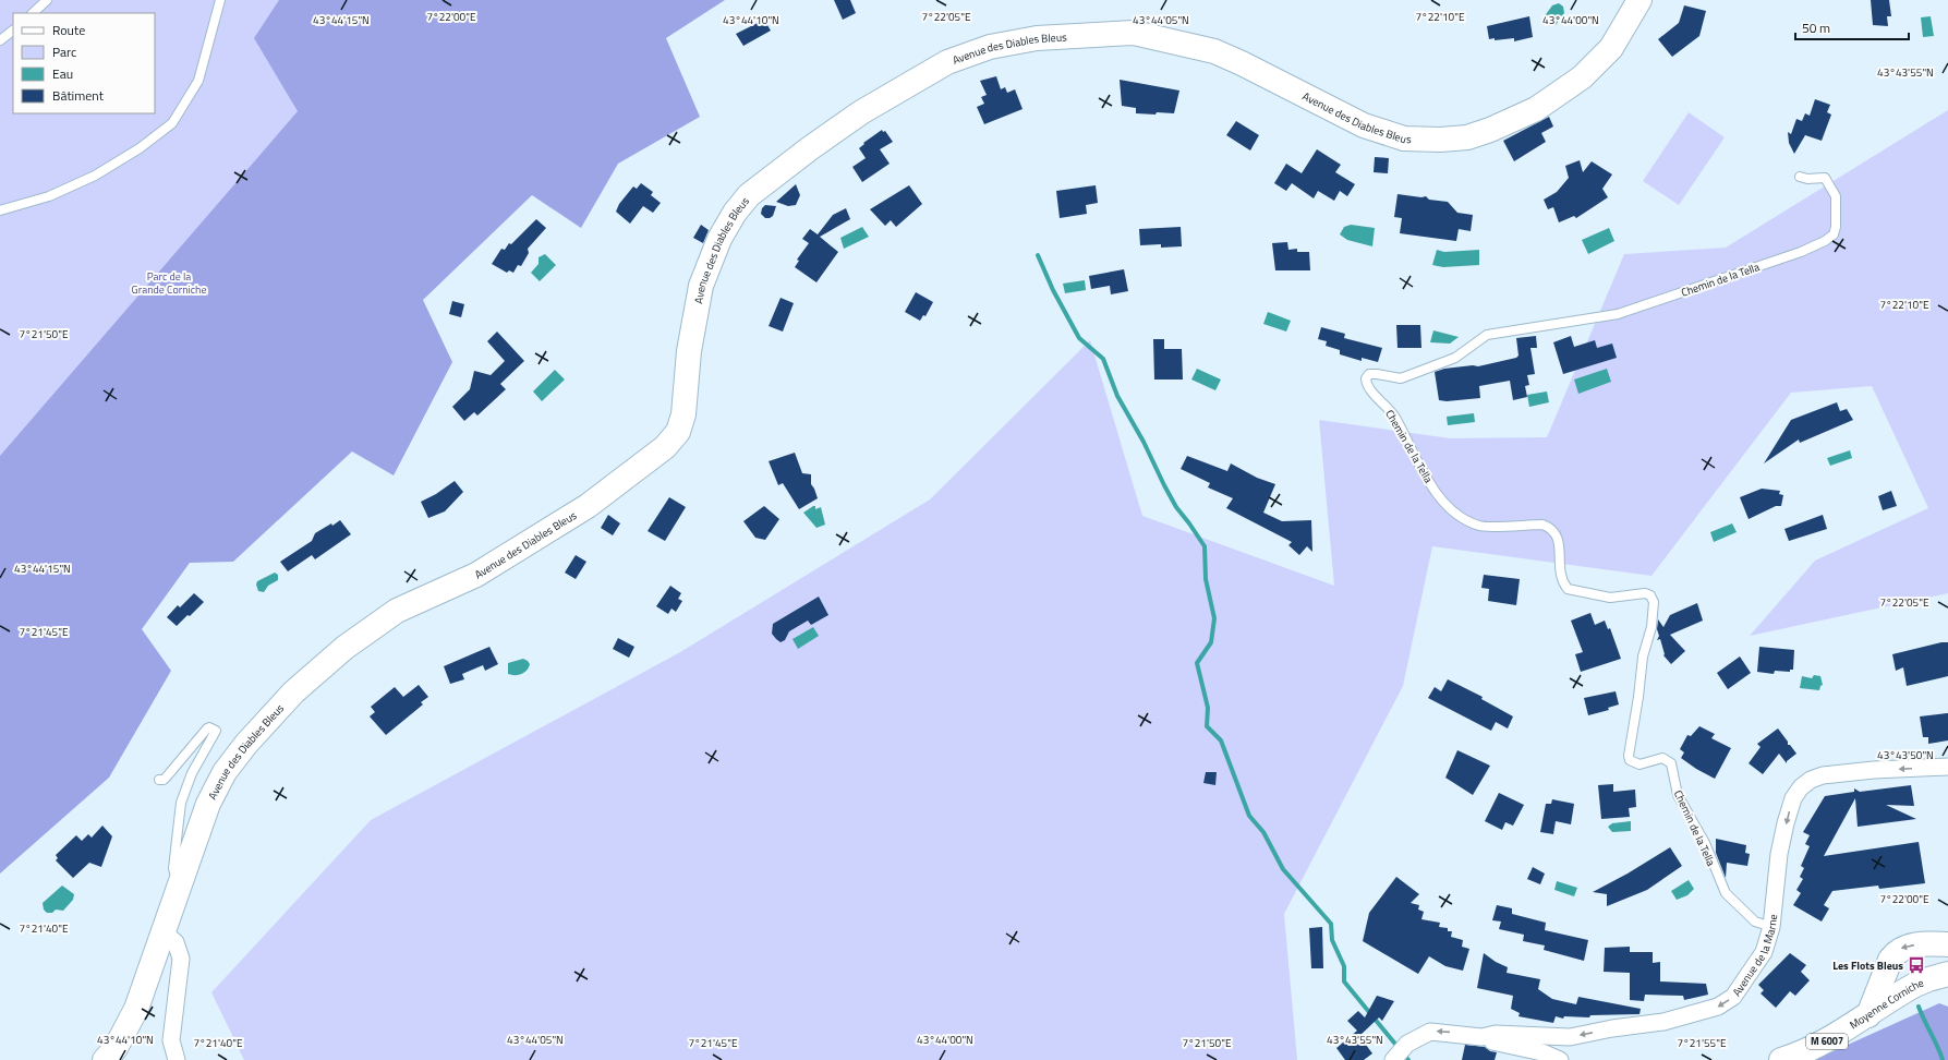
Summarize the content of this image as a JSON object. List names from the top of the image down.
{
  "streets": {
    "main road": ["Avenue des Diables Bleus", "Moyenne Corniche", "M 6007"],
    "street": ["Avenue de la Marne"],
    "lane": ["Chemin de la Tella"]
  },
  "crossings": [
    ["Chemin de la Tella", "Avenue de la Marne"]
  ],
  "one_way": ["Avenue de la Marne"],
  "parks": ["Parc de la Grande Corniche"],
  "places": {
    "bus stop": ["Les Flots Bleus"]
  },
  "legend": [
    "Route",
    "Parc",
    "Eau",
    "Bâtiment"
  ],
  "scale_bar": "50 m",
  "coordinates": [
    "7°22'10\"E",
    "7°22'00\"E",
    "7°22'05\"E",
    "43°44'15\"N",
    "43°44'10\"N",
    "43°44'05\"N",
    "43°44'00\"N",
    "43°43'55\"N",
    "7°21'50\"E",
    "7°21'45\"E",
    "43°43'50\"N",
    "7°21'40\"E",
    "7°21'55\"E"
  ]
}
